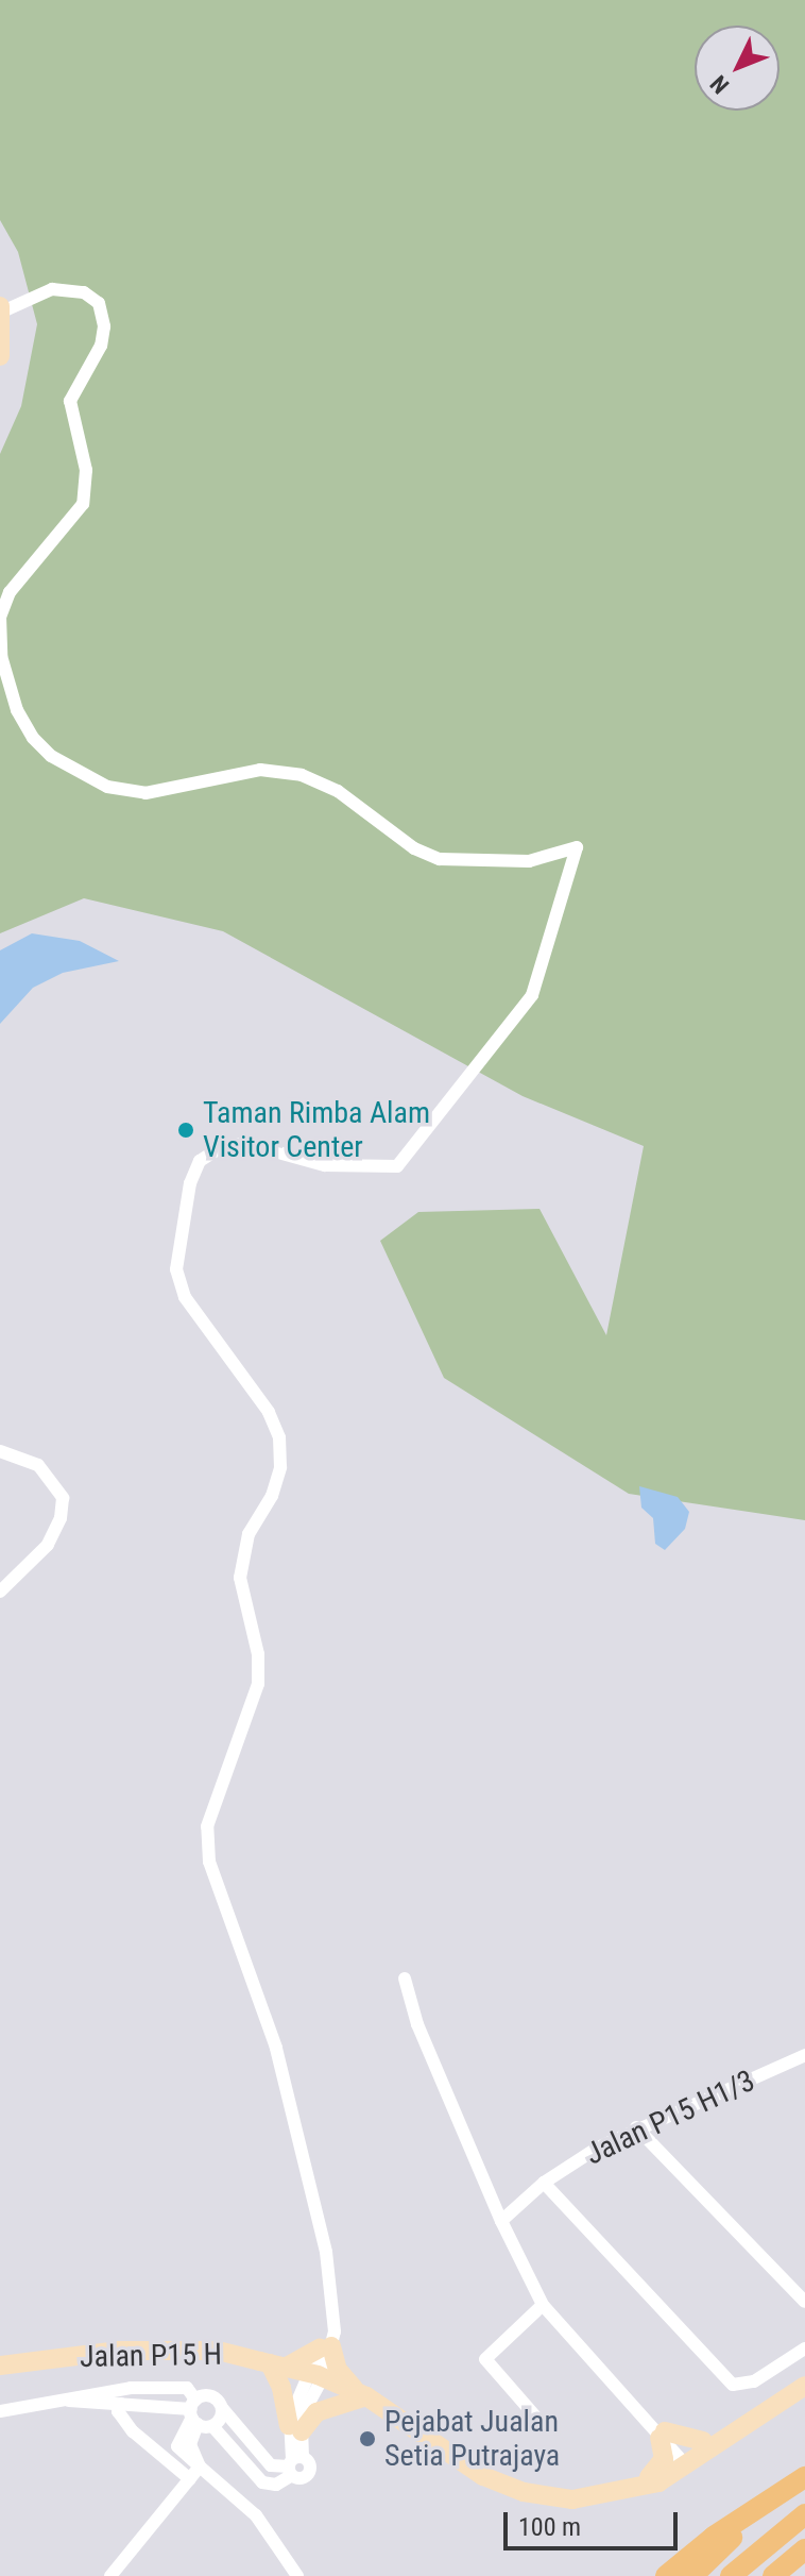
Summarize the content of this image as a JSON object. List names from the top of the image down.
{
  "streets": {
    "street": ["Jalan P15 H1/3", "Jalan P15 H"]
  },
  "places": ["Taman Rimba Alam Visitor Center", "Pejabat Jualan Setia Putrajaya"],
  "scale_bar": "100 m",
  "north": "bottom left"
}
